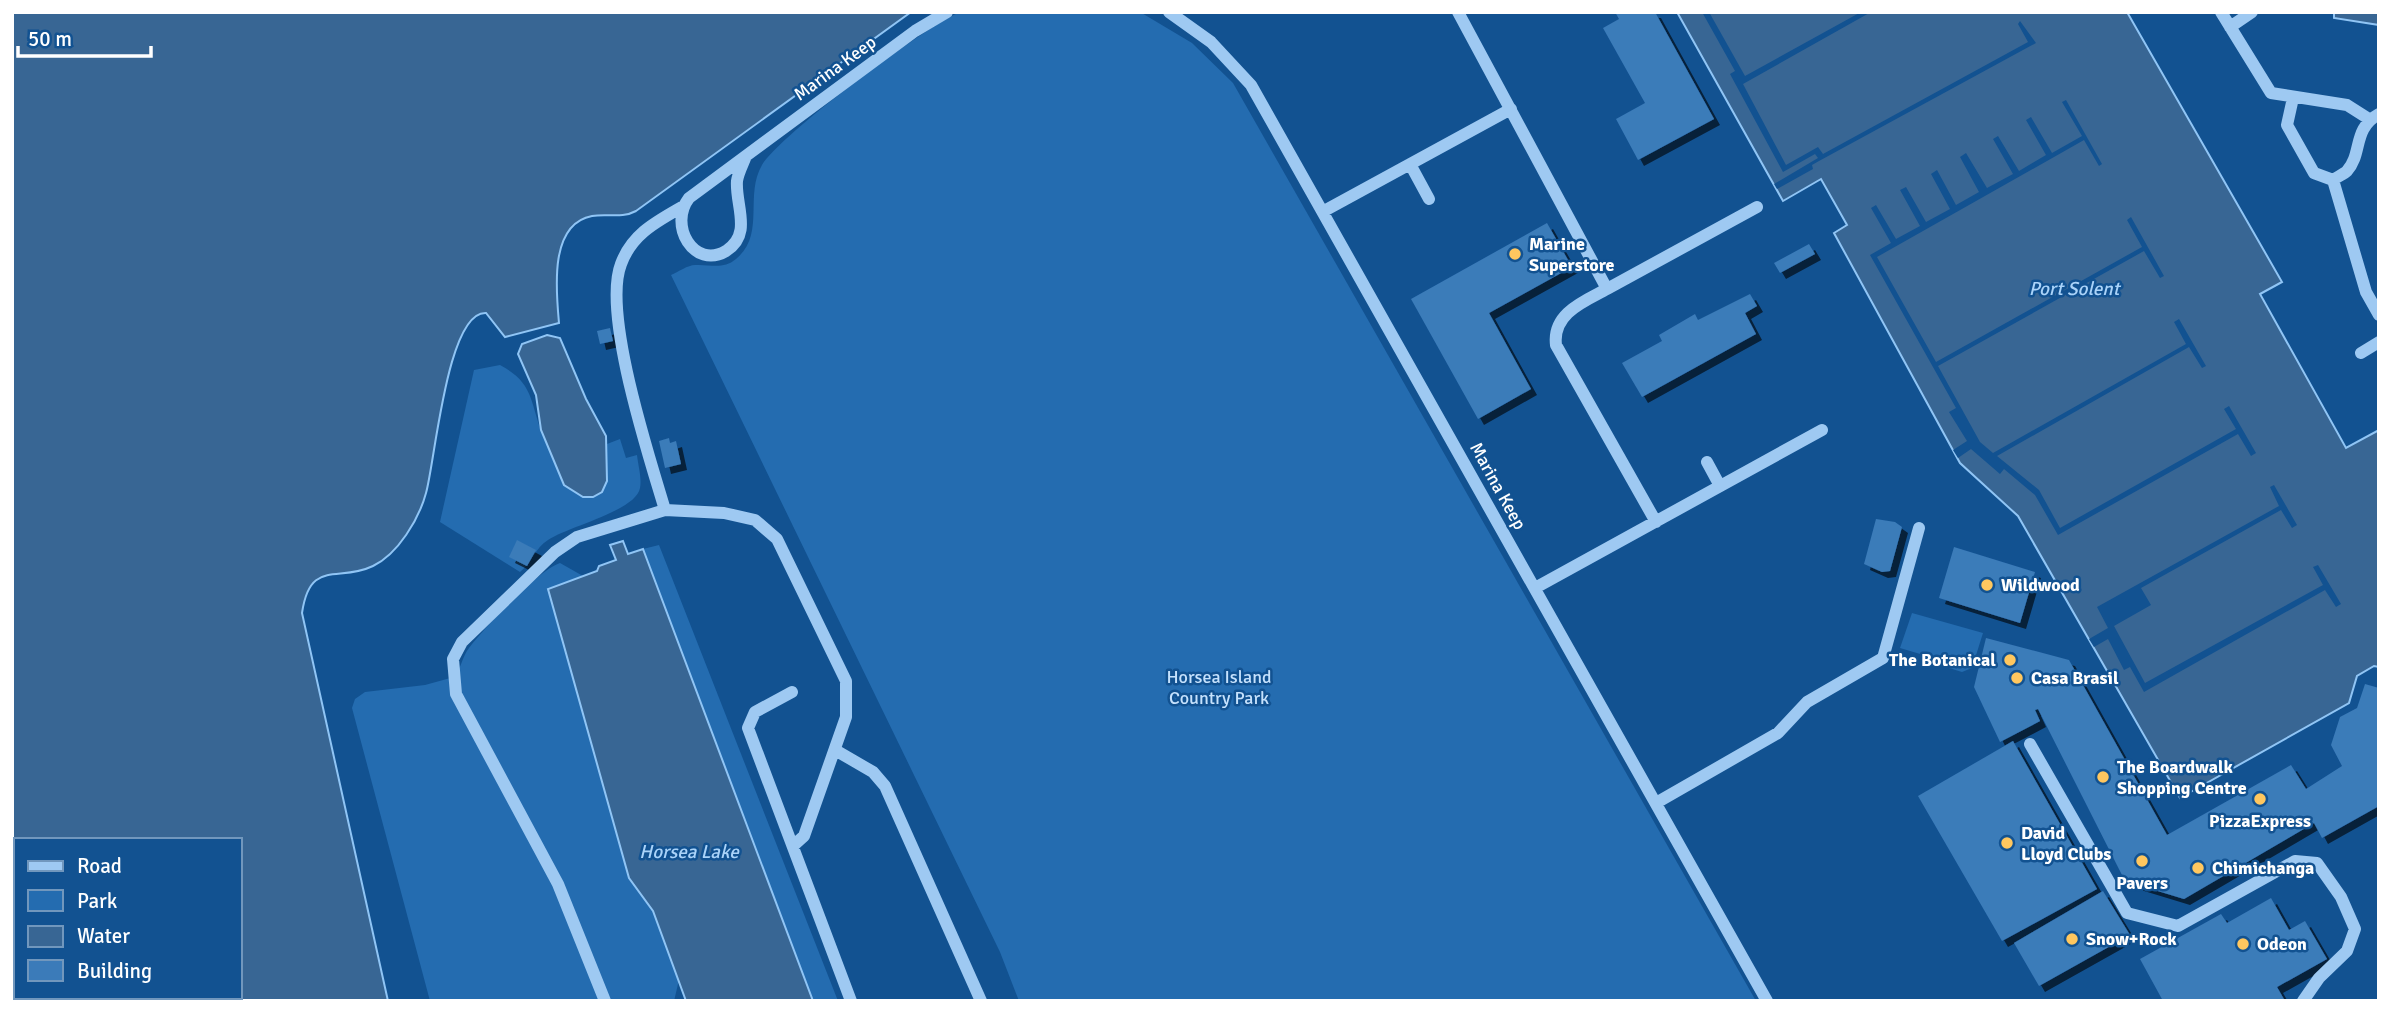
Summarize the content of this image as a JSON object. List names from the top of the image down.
{
  "streets": {
    "street": ["Marina Keep"]
  },
  "water": ["Port Solent", "Horsea Lake"],
  "parks": ["Horsea Island Country Park"],
  "places": [
    "Marine Superstore",
    "Wildwood",
    "The Botanical",
    "Casa Brasil",
    "The Boardwalk Shopping Centre",
    "PizzaExpress",
    "David Lloyd Clubs",
    "Pavers",
    "Chimichanga",
    "Snow+Rock",
    "Odeon"
  ],
  "legend": [
    "Road",
    "Park",
    "Water",
    "Building"
  ],
  "scale_bar": "50 m"
}
